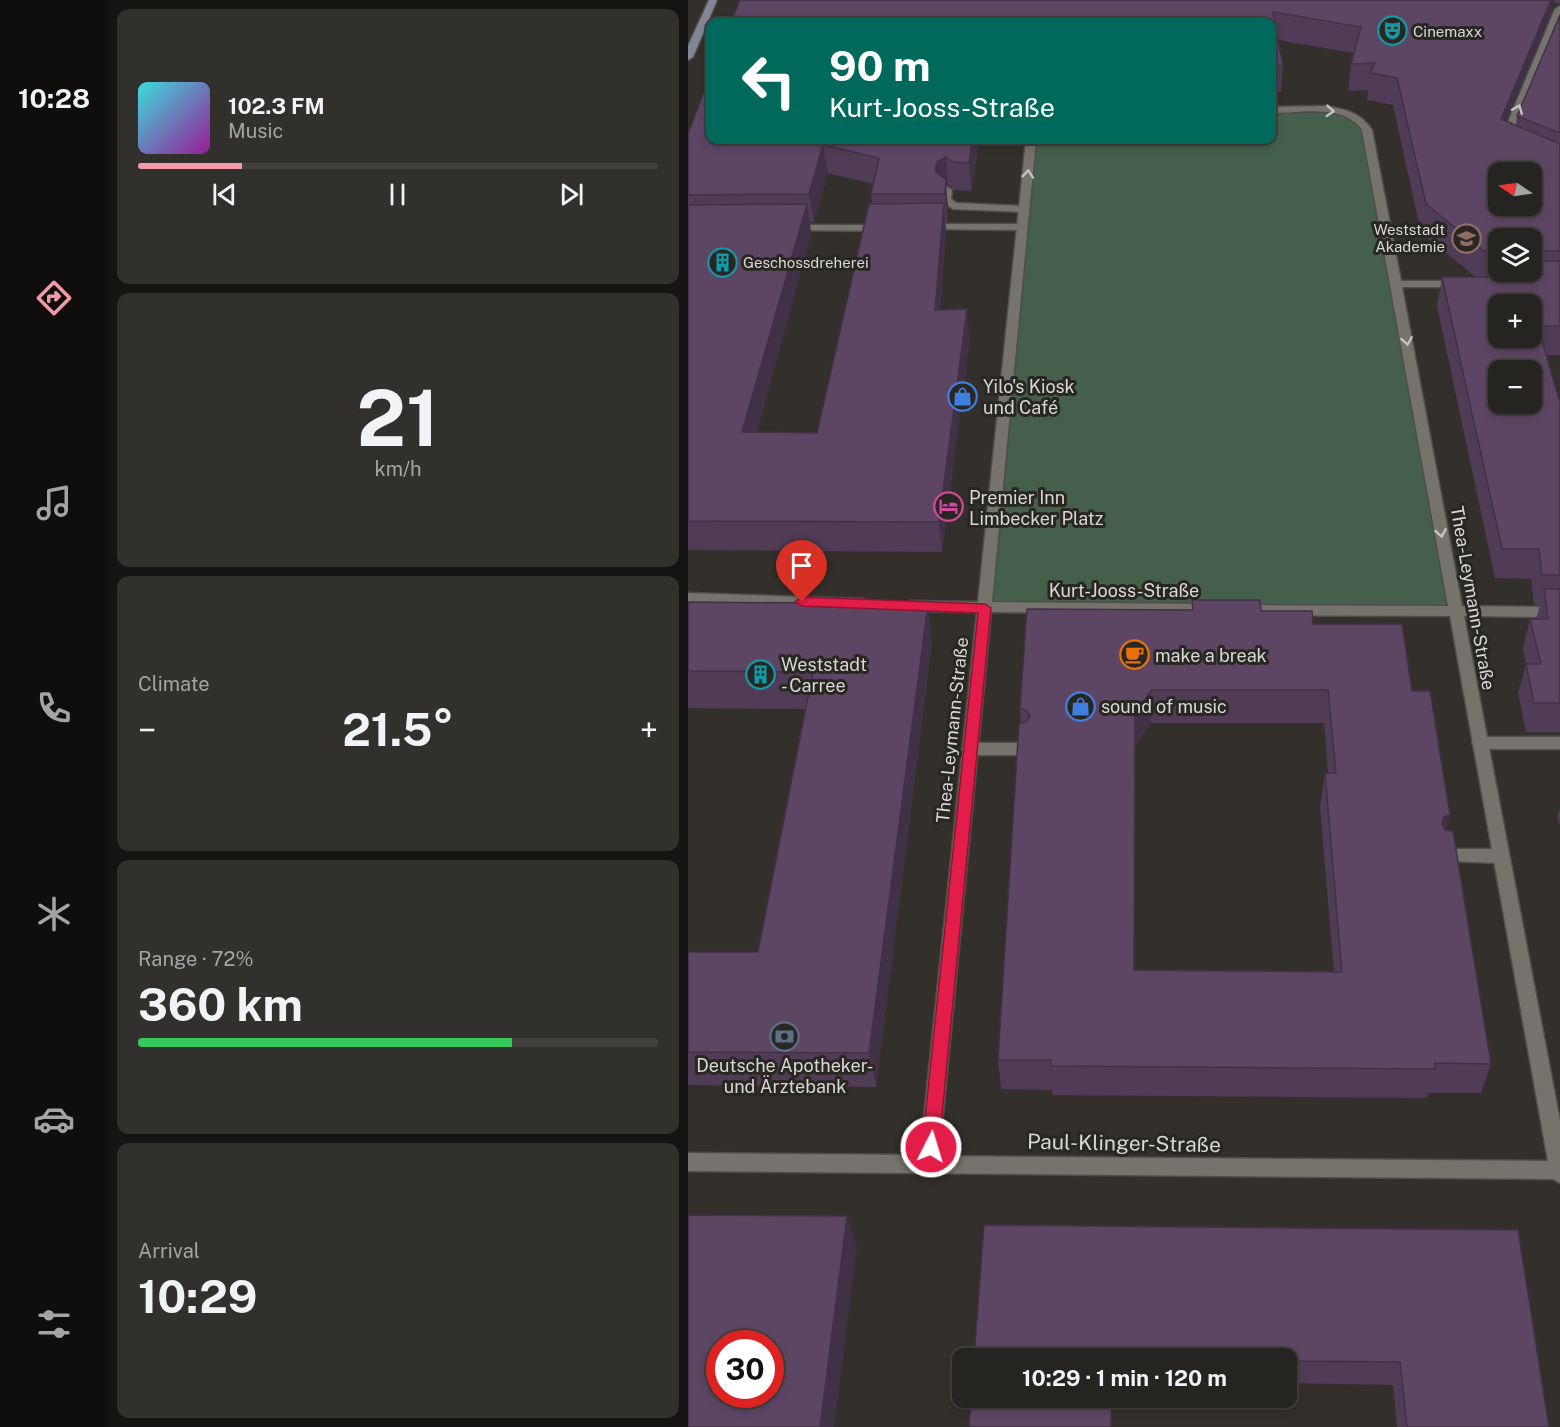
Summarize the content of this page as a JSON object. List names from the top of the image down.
{
  "streets": {
    "street": ["Kurt-Jooss-Straße", "Thea-Leymann-Straße", "Paul-Klinger-Straße"]
  },
  "crossings": [
    ["Kurt-Jooss-Straße", "Thea-Leymann-Straße"],
    ["Thea-Leymann-Straße", "Paul-Klinger-Straße"]
  ],
  "places": {
    "theatre": ["Cinemaxx"],
    "school or university": ["Weststadt Akademie"],
    "building": ["Geschossdreherei", "Weststadt - Carree"],
    "shop": ["Yilo's Kiosk und Café", "sound of music"],
    "hotel": ["Premier Inn Limbecker Platz"],
    "cafe": ["make a break"],
    "bank": ["Deutsche Apotheker- und Ärztebank"]
  },
  "north": "left",
  "page": {
    "tabs": "10:28",
    "turn": ["90 m", "Kurt-Jooss-Straße"],
    "song": ["102.3 FM", "Music"],
    "map_buttons": ["+", "−"],
    "tile": [
      ["21", "km/h"],
      "Climate",
      ["Range · 72%", "360 km"],
      ["Arrival", "10:29"]
    ],
    "heat": ["−", "21.5°", "+"],
    "limit": "30",
    "trip": "10:29 · 1 min · 120 m"
  }
}
